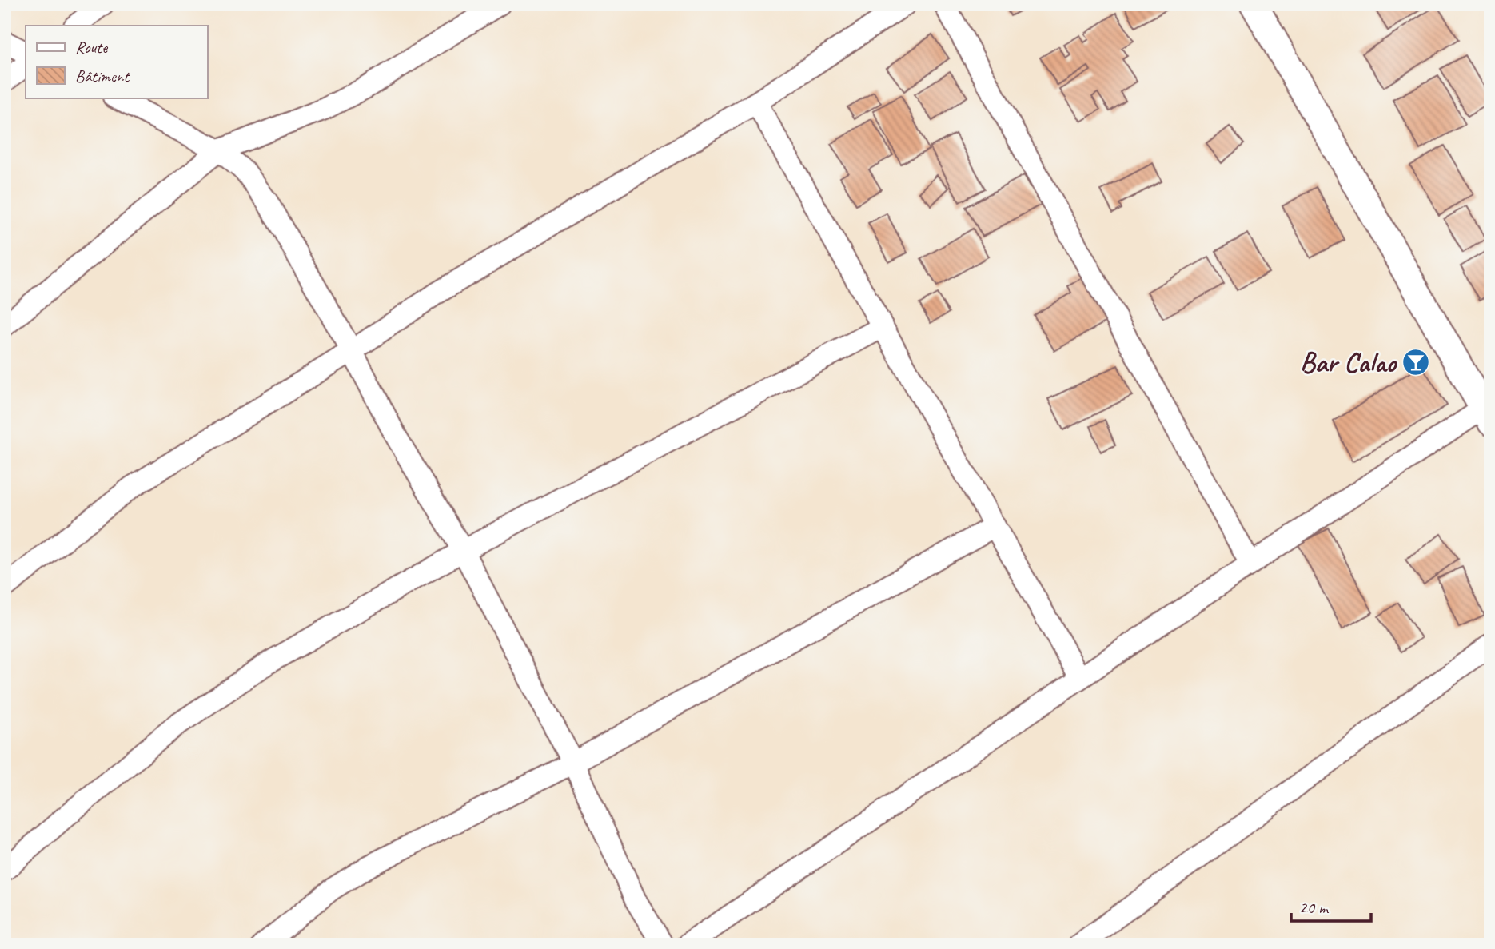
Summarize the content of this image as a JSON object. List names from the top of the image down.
{
  "places": {
    "bar": ["Bar Calao"]
  },
  "legend": ["Route", "Bâtiment"],
  "scale_bar": "20 m"
}
